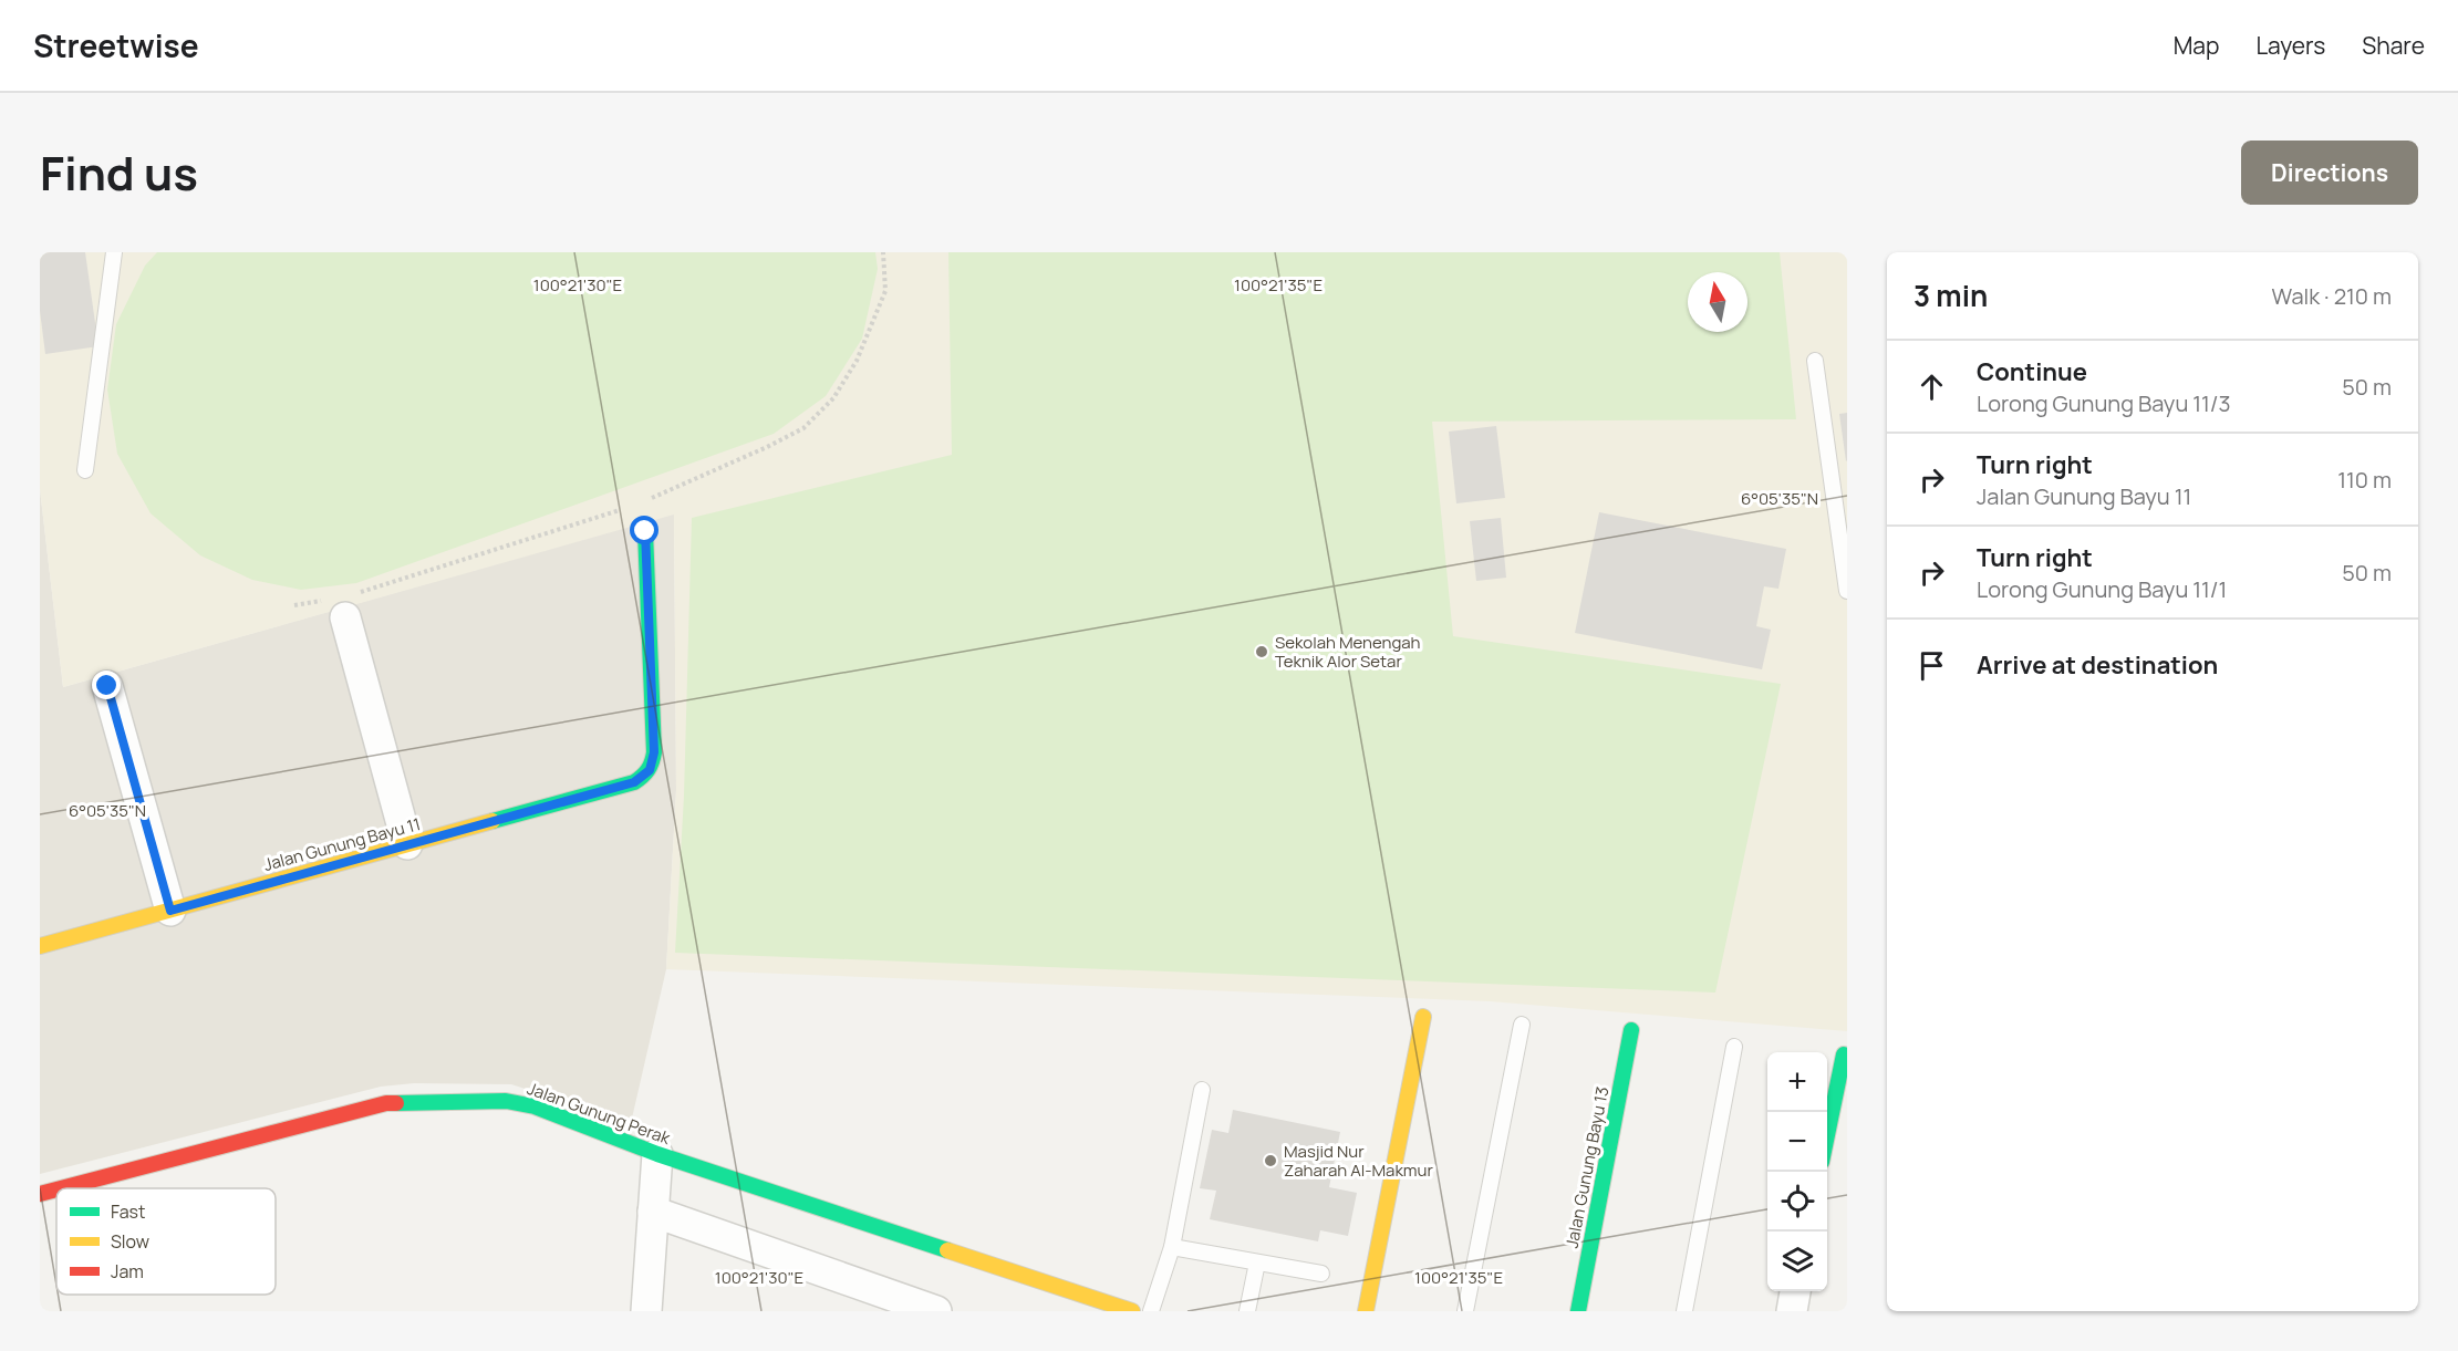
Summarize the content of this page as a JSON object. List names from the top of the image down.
{
  "streets": {
    "street": ["Jalan Gunung Bayu 11", "Jalan Gunung Perak", "Jalan Gunung Bayu 13"]
  },
  "places": ["Sekolah Menengah Teknik Alor Setar", "Masjid Nur Zaharah Al-Makmur"],
  "legend": ["Fast", "Slow", "Jam"],
  "north": "top",
  "page": {
    "header": "Streetwise",
    "nav": ["Map", "Layers", "Share"],
    "title": "Find us",
    "buttons": "Directions",
    "heading": ["3 min", "Walk · 210 m"],
    "list": [
      ["Continue", "Lorong Gunung Bayu 11/3", "50 m"],
      ["Turn right", "Jalan Gunung Bayu 11", "110 m"],
      ["Turn right", "Lorong Gunung Bayu 11/1", "50 m"],
      "Arrive at destination"
    ],
    "map_buttons": ["+", "−"]
  },
  "coordinates": ["100°21'30\"E", "100°21'35\"E", "6°05'35\"N"]
}
